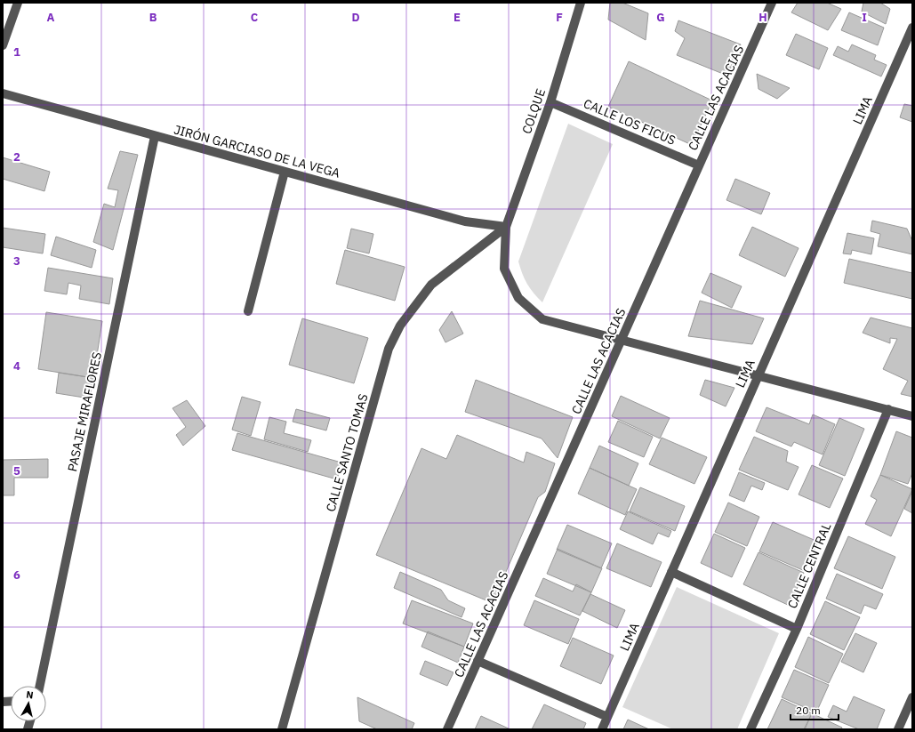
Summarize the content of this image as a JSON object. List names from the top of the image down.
{
  "streets": {
    "street": [
      "CALLE LAS ACACIAS",
      "LIMA",
      "COLQUE",
      "CALLE LOS FICUS",
      "JIRÓN GARCIASO DE LA VEGA",
      "PASAJE MIRAFLORES",
      "CALLE SANTO TOMAS",
      "CALLE CENTRAL"
    ]
  },
  "crossings": [
    ["CALLE LAS ACACIAS", "COLQUE"],
    ["CALLE LAS ACACIAS", "CALLE LOS FICUS"],
    ["LIMA", "COLQUE"],
    ["COLQUE", "CALLE LOS FICUS"],
    ["COLQUE", "JIRÓN GARCIASO DE LA VEGA"],
    ["COLQUE", "CALLE SANTO TOMAS"],
    ["COLQUE", "CALLE CENTRAL"],
    ["JIRÓN GARCIASO DE LA VEGA", "PASAJE MIRAFLORES"],
    ["JIRÓN GARCIASO DE LA VEGA", "CALLE SANTO TOMAS"]
  ],
  "scale_bar": "20 m",
  "north": "top",
  "grid": {
    "columns": [
      "A",
      "B",
      "C",
      "D",
      "E",
      "F",
      "G",
      "H",
      "I"
    ],
    "rows": [
      "1",
      "2",
      "3",
      "4",
      "5",
      "6"
    ]
  }
}
